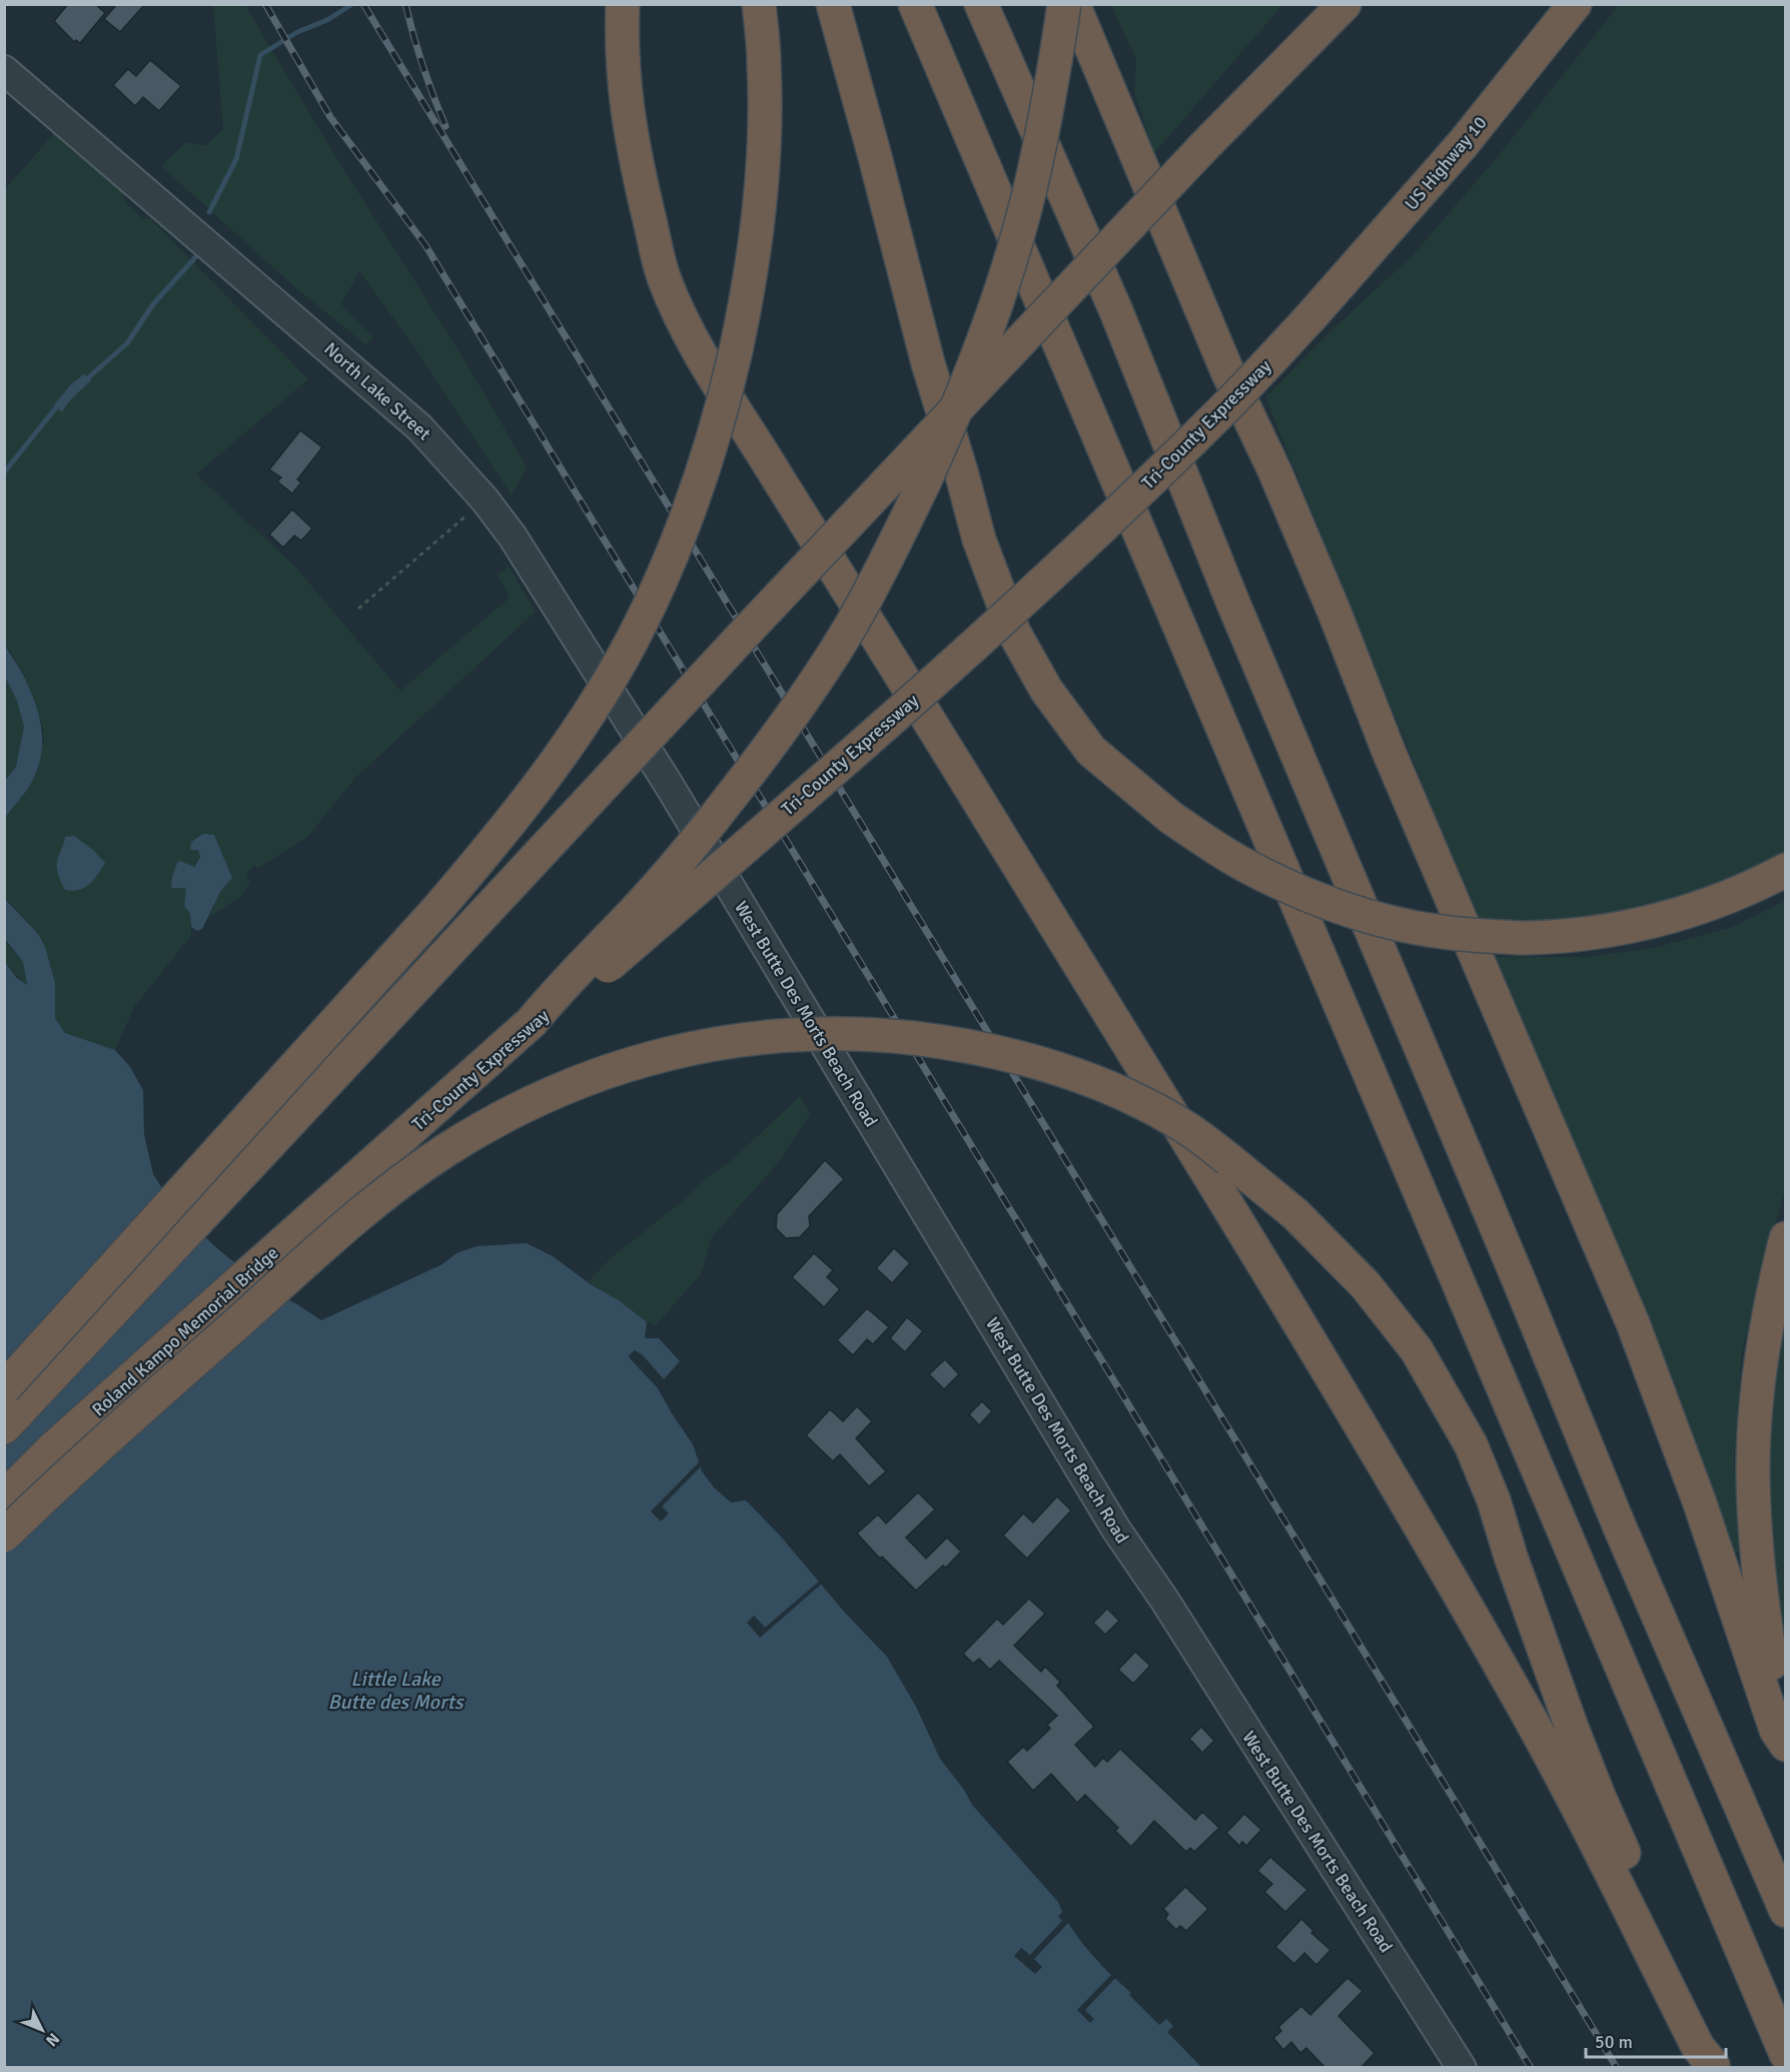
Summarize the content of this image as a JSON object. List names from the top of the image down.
{
  "streets": {
    "highway": ["US Highway 10", "Tri-County Expressway", "Roland Kampo Memorial Bridge"],
    "street": ["North Lake Street", "West Butte Des Morts Beach Road"]
  },
  "crossings": [
    ["US Highway 10", "Tri-County Expressway"],
    ["North Lake Street", "West Butte Des Morts Beach Road"],
    ["Tri-County Expressway", "Roland Kampo Memorial Bridge"]
  ],
  "water": ["Little Lake Butte des Morts"],
  "scale_bar": "50 m",
  "north": "bottom right"
}
